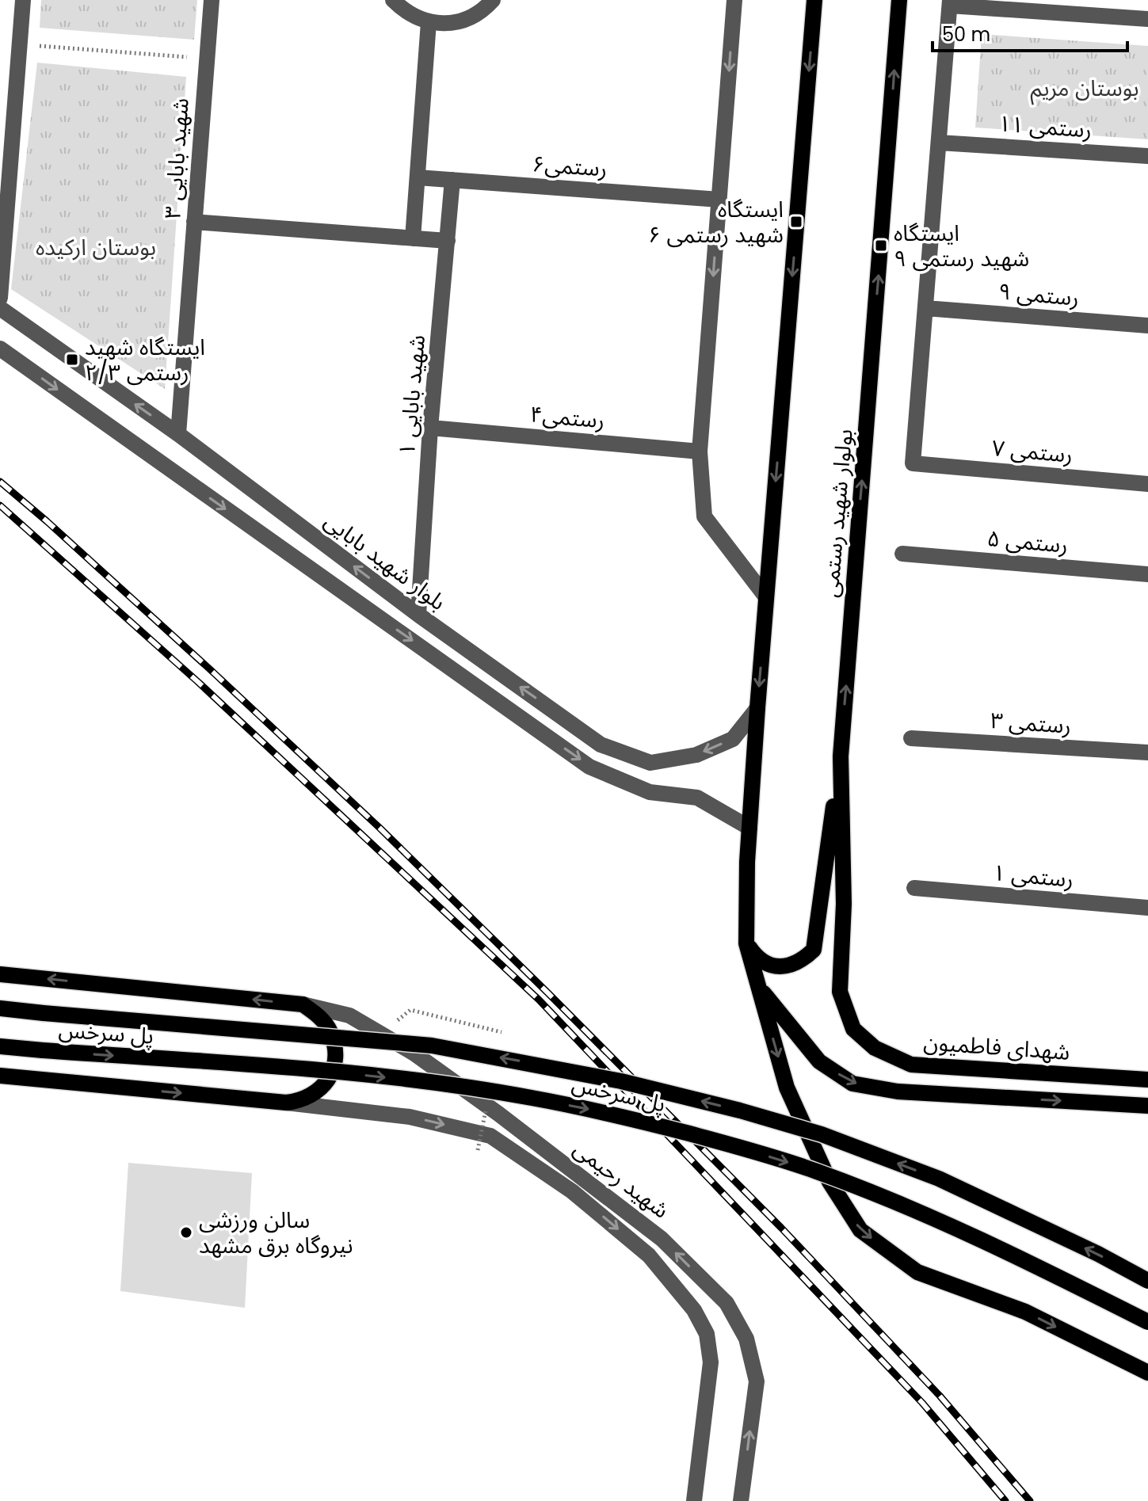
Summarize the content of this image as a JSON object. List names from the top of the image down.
{
  "streets": {
    "main road": ["بولوار شهید رستمی", "پل سرخس", "شهدای فاطمیون"],
    "street": [
      "رستمی ۱۱",
      "شهید بابایی ۳",
      "رستمی۶",
      "رستمی ۹",
      "شهید بابایی ۱",
      "رستمی۴",
      "رستمی ۷",
      "رستمی ۵",
      "بلوار شهید بابایی",
      "رستمی ۳",
      "رستمی ۱",
      "شهید رحیمی"
    ]
  },
  "crossings": [
    ["شهید بابایی ۳", "بلوار شهید بابایی"],
    ["رستمی۶", "شهید بابایی ۱"],
    ["رستمی ۹", "رستمی ۷"],
    ["شهید بابایی ۱", "رستمی۴"],
    ["شهید بابایی ۱", "بلوار شهید بابایی"],
    ["بولوار شهید رستمی", "شهدای فاطمیون"]
  ],
  "parks": ["بوستان مریم", "بوستان ارکیده"],
  "places": {
    "transit": ["ایستگاه شهید رستمی ۶", "ایستگاه شهید رستمی ۹", "ایستگاه شهید رستمی ۲/۳"],
    "other": ["سالن ورزشی نیروگاه برق مشهد"]
  },
  "scale_bar": "50 m"
}
